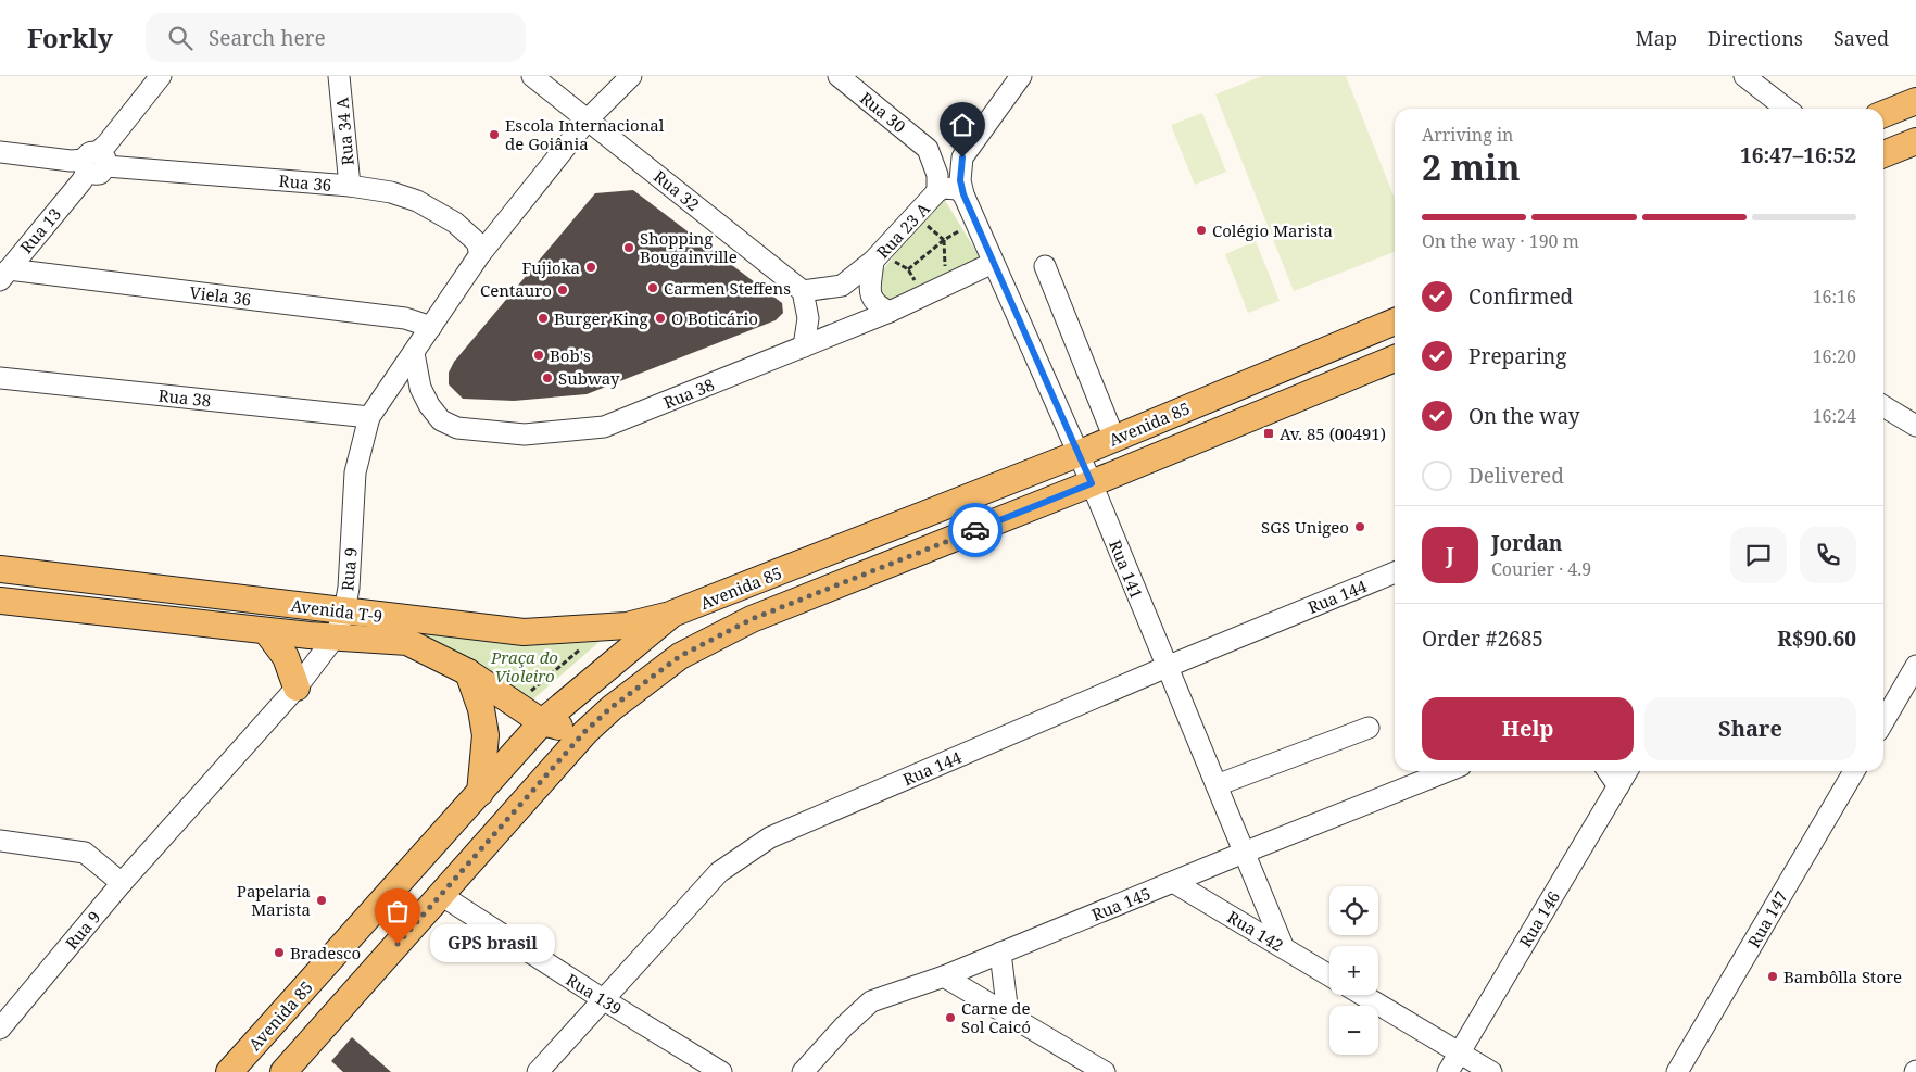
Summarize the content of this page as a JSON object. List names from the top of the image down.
{
  "streets": {
    "main road": ["Avenida 85", "Avenida T-9"],
    "street": [
      "Rua 30",
      "Rua 34 A",
      "Rua 36",
      "Rua 32",
      "Rua 13",
      "Rua 23 A",
      "Viela 36",
      "Rua 38",
      "Rua 9",
      "Rua 141",
      "Rua 144",
      "Rua 145",
      "Rua 146",
      "Rua 147",
      "Rua 142",
      "Rua 139"
    ]
  },
  "crossings": [
    ["Rua 30", "Rua 23 A"],
    ["Rua 34 A", "Rua 36"],
    ["Rua 36", "Rua 13"],
    ["Rua 36", "Rua 9"],
    ["Rua 32", "Rua 23 A"],
    ["Rua 32", "Rua 9"],
    ["Rua 13", "Viela 36"],
    ["Rua 23 A", "Rua 141"],
    ["Viela 36", "Rua 9"],
    ["Rua 38", "Rua 9"],
    ["Rua 38", "Rua 141"],
    ["Avenida 85", "Rua 141"],
    ["Avenida 85", "Avenida T-9"],
    ["Avenida 85", "Rua 139"],
    ["Rua 9", "Avenida T-9"],
    ["Rua 141", "Rua 144"],
    ["Rua 141", "Rua 145"],
    ["Rua 141", "Rua 142"],
    ["Rua 144", "Rua 139"],
    ["Rua 145", "Rua 142"]
  ],
  "parks": ["Praça do Violeiro"],
  "places": {
    "other": [
      "Escola Internacional de Goiânia",
      "Colégio Marista",
      "Shopping Bougainville",
      "Fujioka",
      "Carmen Steffens",
      "Centauro",
      "Burger King",
      "O Boticário",
      "Bob's",
      "Subway",
      "SGS Unigeo",
      "Papelaria Marista",
      "GPS brasil",
      "Bradesco",
      "Bambôlla Store",
      "Carne de Sol Caicó"
    ],
    "transit": ["Av. 85 (00491)"]
  },
  "page": {
    "header": "Forkly",
    "search": "Search here",
    "nav": ["Map", "Directions", "Saved"],
    "heading": ["2 min", "Arriving in", "16:47–16:52"],
    "panel": [
      "Jordan",
      "Courier · 4.9",
      "Order #2685",
      "R$90.60"
    ],
    "bar": "On the way · 190 m",
    "list": [
      ["Confirmed", "16:16"],
      ["Preparing", "16:20"],
      ["On the way", "16:24"],
      "Delivered"
    ],
    "round": "J",
    "buttons": ["Help", "Share"],
    "map_buttons": ["+", "−"],
    "bubble": "GPS brasil"
  }
}
